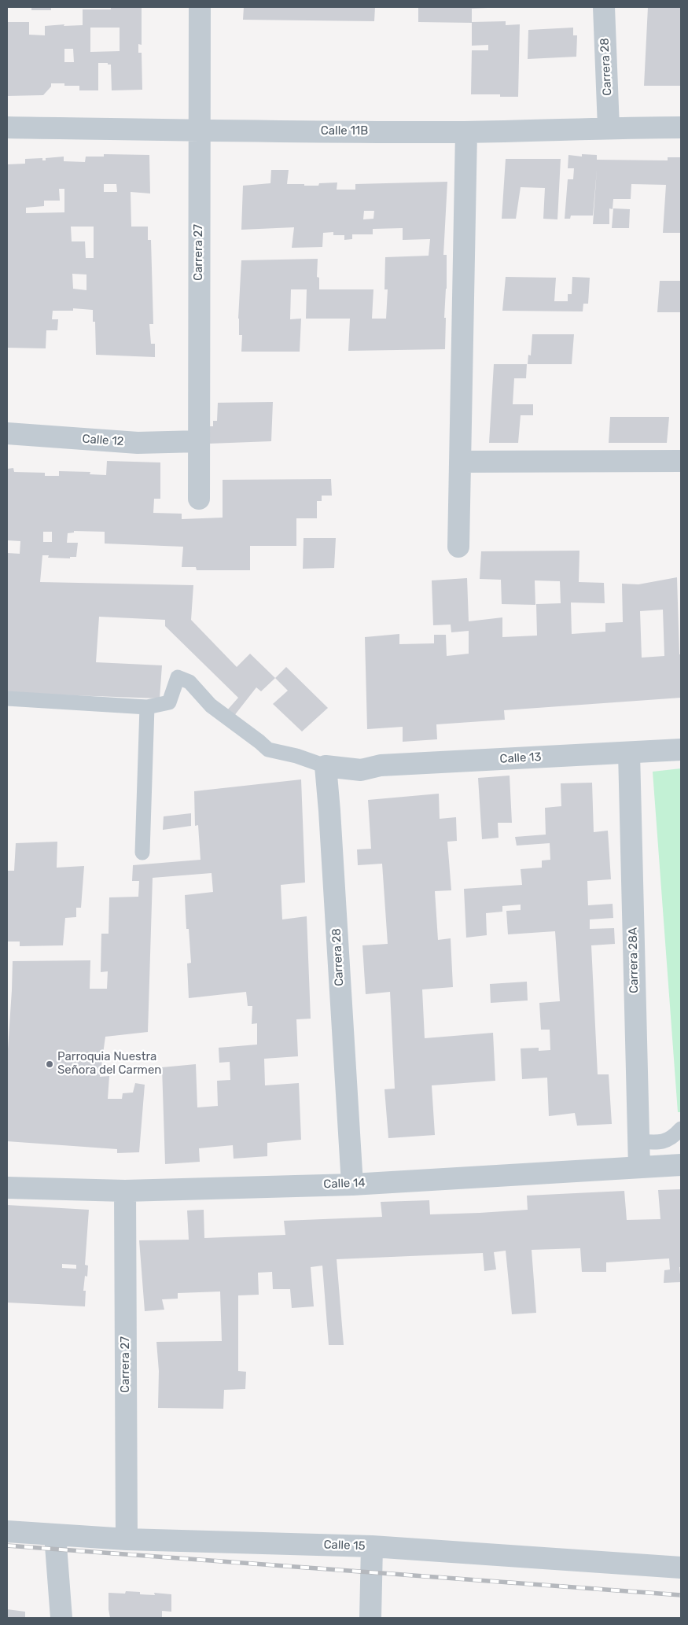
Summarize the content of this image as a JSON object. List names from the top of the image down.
{
  "streets": {
    "street": [
      "Carrera 28",
      "Calle 11B",
      "Carrera 27",
      "Calle 12",
      "Calle 13",
      "Carrera 28A",
      "Calle 14",
      "Calle 15"
    ]
  },
  "crossings": [
    ["Carrera 28", "Calle 11B"],
    ["Carrera 28", "Calle 13"],
    ["Carrera 28", "Calle 14"],
    ["Calle 11B", "Carrera 27"],
    ["Carrera 27", "Calle 12"],
    ["Carrera 27", "Calle 14"],
    ["Carrera 27", "Calle 15"],
    ["Calle 13", "Carrera 28A"],
    ["Carrera 28A", "Calle 14"]
  ],
  "places": ["Parroquia Nuestra Señora del Carmen"]
}
